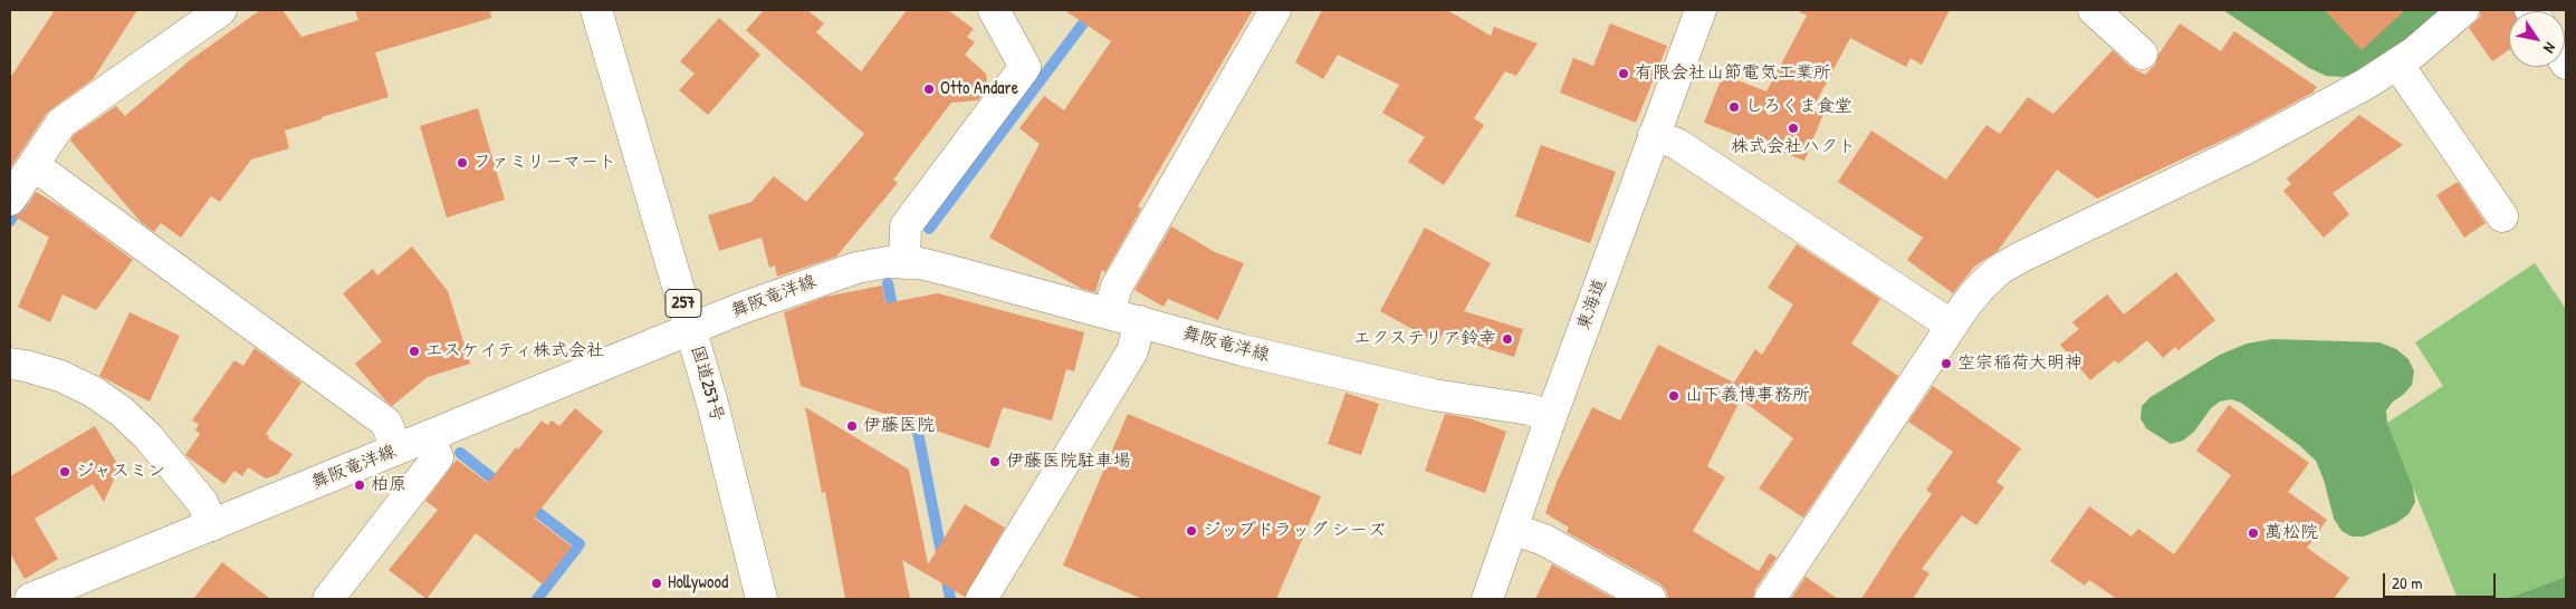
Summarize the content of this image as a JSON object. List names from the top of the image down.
{
  "streets": {
    "main road": [
      "舞阪竜洋線",
      "257",
      "東海道",
      "国道257号"
    ]
  },
  "crossings": [
    ["舞阪竜洋線", "東海道"],
    ["舞阪竜洋線", "国道257号"]
  ],
  "places": [
    "有限会社山節電気工業所",
    "Otto Andare",
    "しろくま食堂",
    "株式会社ハクト",
    "ファミリーマート",
    "エクステリア鈴幸",
    "エスケイティ株式会社",
    "空宗稲荷大明神",
    "山下義博事務所",
    "伊藤医院",
    "伊藤医院駐車場",
    "ジャスミン",
    "柏原",
    "ジップドラッグ シーズ",
    "萬松院",
    "Hollywood"
  ],
  "scale_bar": "20 m",
  "north": "bottom right"
}
